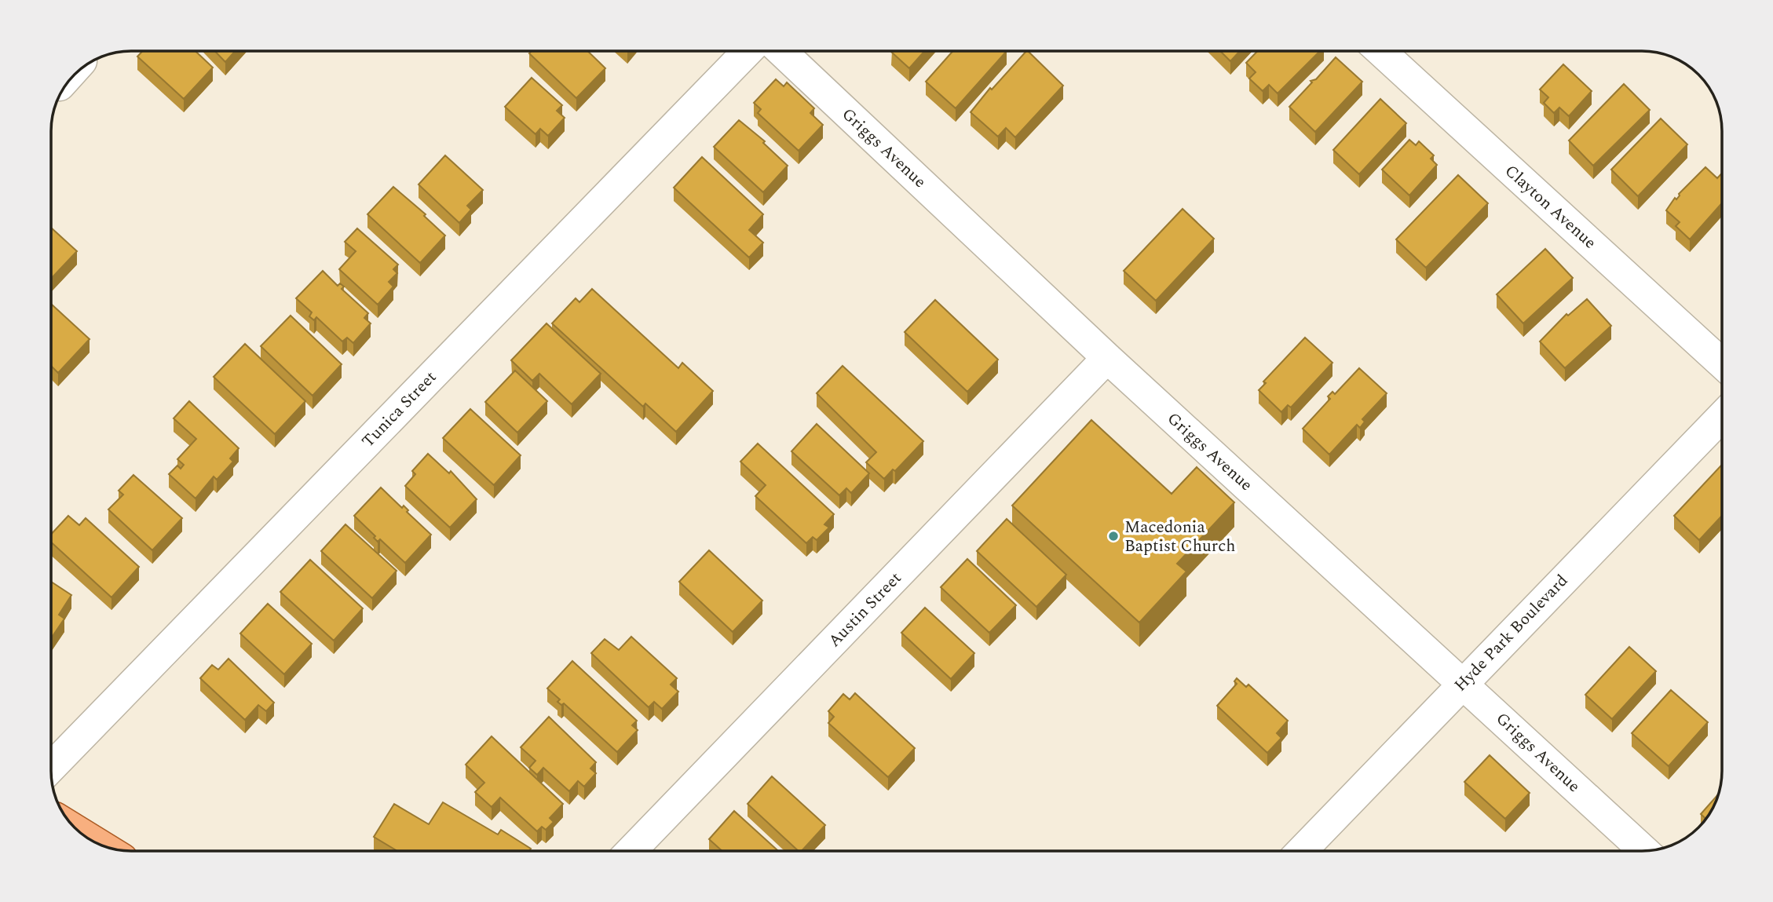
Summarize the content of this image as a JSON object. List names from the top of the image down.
{
  "streets": {
    "street": [
      "Griggs Avenue",
      "Clayton Avenue",
      "Tunica Street",
      "Austin Street",
      "Hyde Park Boulevard"
    ]
  },
  "crossings": [
    ["Griggs Avenue", "Austin Street"],
    ["Griggs Avenue", "Hyde Park Boulevard"]
  ],
  "places": ["Macedonia Baptist Church"]
}
